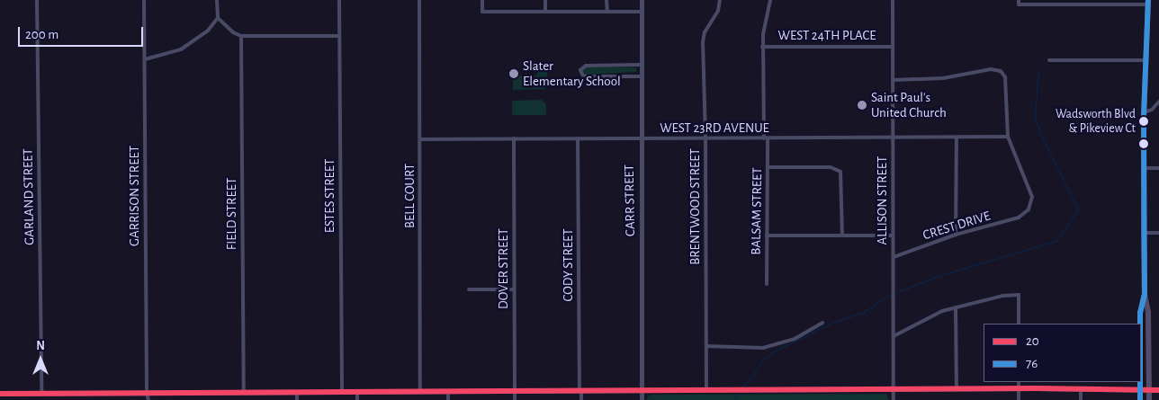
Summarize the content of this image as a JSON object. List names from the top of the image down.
{
  "streets": {
    "street": [
      "WEST 24TH PLACE",
      "WEST 23RD AVENUE",
      "GARRISON STREET",
      "ESTES STREET",
      "BELL COURT",
      "GARLAND STREET",
      "CARR STREET",
      "ALLISON STREET",
      "BRENTWOOD STREET",
      "BALSAM STREET",
      "FIELD STREET",
      "CREST DRIVE",
      "CODY STREET",
      "DOVER STREET"
    ]
  },
  "crossings": [
    ["WEST 24TH PLACE", "ALLISON STREET"],
    ["WEST 24TH PLACE", "BALSAM STREET"],
    ["WEST 23RD AVENUE", "BELL COURT"],
    ["WEST 23RD AVENUE", "CARR STREET"],
    ["WEST 23RD AVENUE", "ALLISON STREET"],
    ["WEST 23RD AVENUE", "BRENTWOOD STREET"],
    ["WEST 23RD AVENUE", "BALSAM STREET"],
    ["WEST 23RD AVENUE", "CREST DRIVE"],
    ["WEST 23RD AVENUE", "CODY STREET"],
    ["WEST 23RD AVENUE", "DOVER STREET"],
    ["ALLISON STREET", "CREST DRIVE"]
  ],
  "places": ["Slater Elementary School", "Saint Paul's United Church", "Wadsworth Blvd & Pikeview Ct"],
  "lines": ["transit line 76", "transit line 20"],
  "legend": ["20", "76"],
  "scale_bar": "200 m",
  "north": "top"
}
